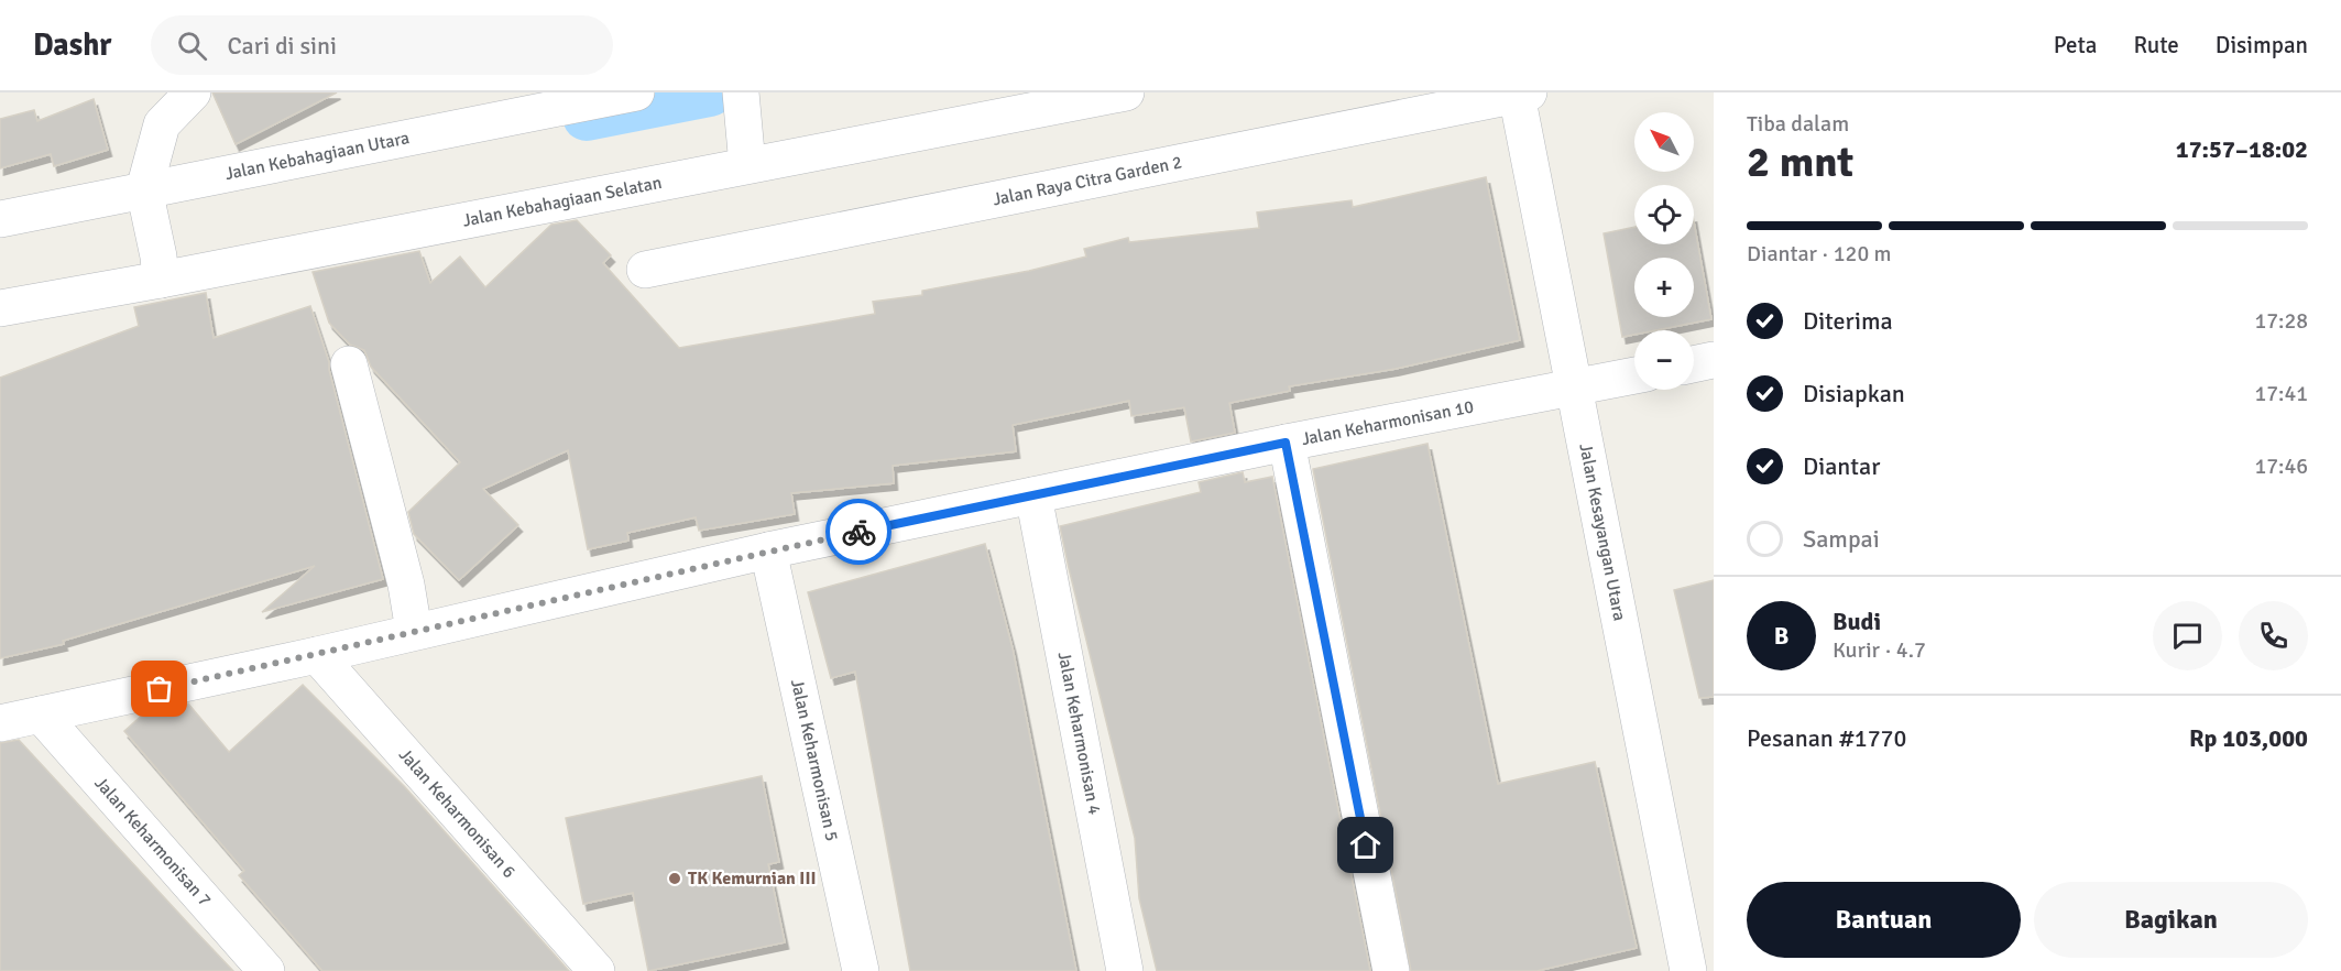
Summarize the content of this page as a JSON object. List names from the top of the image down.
{
  "streets": {
    "street": [
      "Jalan Kebahagiaan Utara",
      "Jalan Raya Citra Garden 2",
      "Jalan Kebahagiaan Selatan",
      "Jalan Keharmonisan 10",
      "Jalan Kesayangan Utara",
      "Jalan Keharmonisan 4",
      "Jalan Keharmonisan 5",
      "Jalan Keharmonisan 6",
      "Jalan Keharmonisan 7"
    ]
  },
  "crossings": [
    ["Jalan Raya Citra Garden 2", "Jalan Kesayangan Utara"],
    ["Jalan Keharmonisan 10", "Jalan Kesayangan Utara"],
    ["Jalan Keharmonisan 10", "Jalan Keharmonisan 4"],
    ["Jalan Keharmonisan 10", "Jalan Keharmonisan 5"],
    ["Jalan Keharmonisan 10", "Jalan Keharmonisan 6"],
    ["Jalan Keharmonisan 10", "Jalan Keharmonisan 7"]
  ],
  "places": ["TK Kemurnian III"],
  "north": "top left",
  "page": {
    "header": "Dashr",
    "search": "Cari di sini",
    "nav": ["Peta", "Rute", "Disimpan"],
    "heading": ["2 mnt", "Tiba dalam", "17:57–18:02"],
    "panel": [
      "Budi",
      "Kurir · 4.7",
      "Pesanan #1770",
      "Rp 103,000"
    ],
    "map_buttons": ["+", "−"],
    "bar": "Diantar · 120 m",
    "list": [
      ["Diterima", "17:28"],
      ["Disiapkan", "17:41"],
      ["Diantar", "17:46"],
      "Sampai"
    ],
    "round": "B",
    "buttons": ["Bantuan", "Bagikan"]
  }
}
